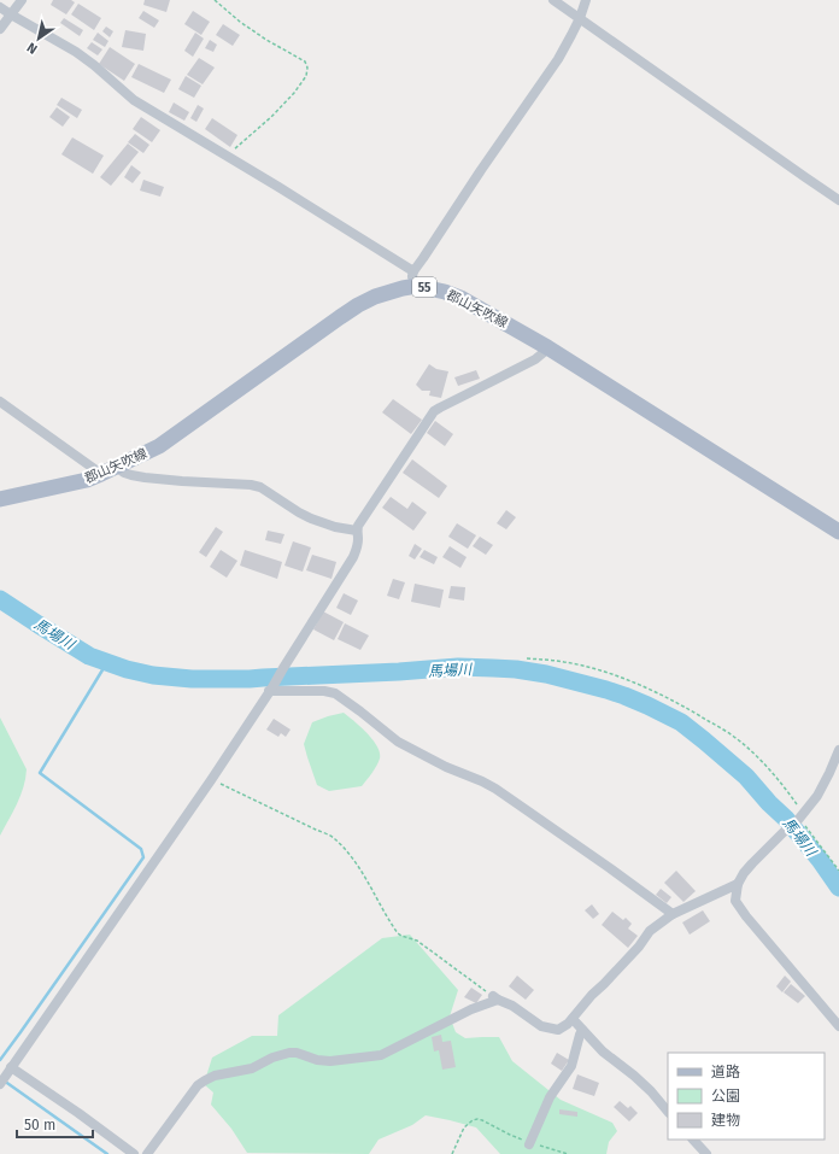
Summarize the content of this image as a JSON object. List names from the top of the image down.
{
  "streets": {
    "main road": ["55", "郡山矢吹線"]
  },
  "water": ["馬場川"],
  "legend": ["道路", "公園", "建物"],
  "scale_bar": "50 m",
  "north": "bottom left"
}
